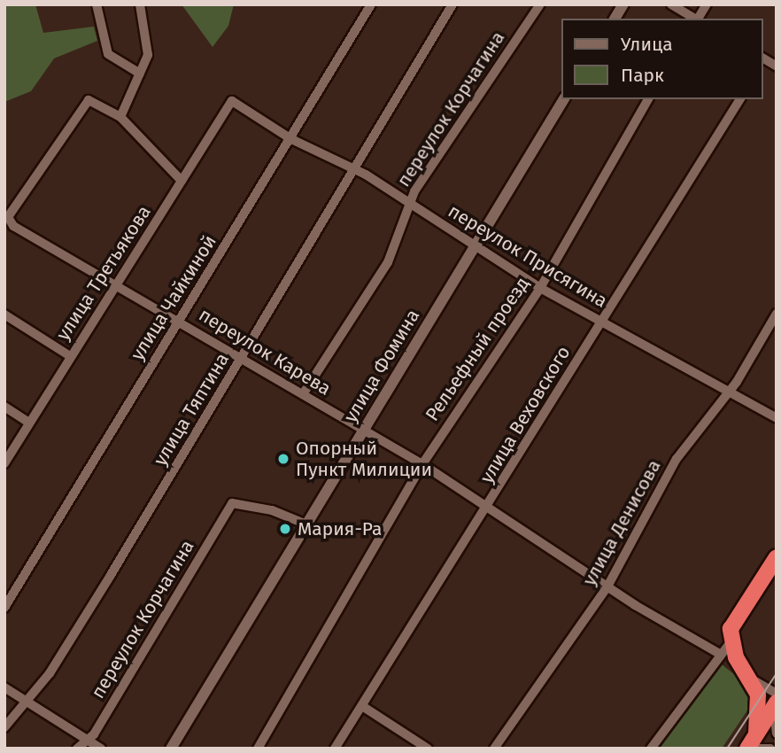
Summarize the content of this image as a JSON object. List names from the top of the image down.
{
  "streets": {
    "street": [
      "переулок Корчагина",
      "переулок Присягина",
      "улица Третьякова",
      "улица Чайкиной",
      "Рельефный проезд",
      "переулок Карева",
      "улица Фомина",
      "улица Тяптина",
      "улица Веховского",
      "улица Денисова"
    ]
  },
  "crossings": [
    ["переулок Корчагина", "переулок Присягина"],
    ["переулок Корчагина", "переулок Карева"],
    ["переулок Корчагина", "улица Фомина"],
    ["переулок Присягина", "улица Третьякова"],
    ["переулок Присягина", "улица Чайкиной"],
    ["переулок Присягина", "Рельефный проезд"],
    ["переулок Присягина", "улица Фомина"],
    ["переулок Присягина", "улица Тяптина"],
    ["переулок Присягина", "улица Веховского"],
    ["переулок Присягина", "улица Денисова"],
    ["улица Третьякова", "переулок Карева"],
    ["улица Чайкиной", "переулок Карева"],
    ["Рельефный проезд", "переулок Карева"],
    ["переулок Карева", "улица Фомина"],
    ["переулок Карева", "улица Тяптина"],
    ["переулок Карева", "улица Веховского"],
    ["переулок Карева", "улица Денисова"]
  ],
  "places": ["Опорный Пункт Милиции", "Мария-Ра"],
  "legend": ["Улица", "Парк"]
}
